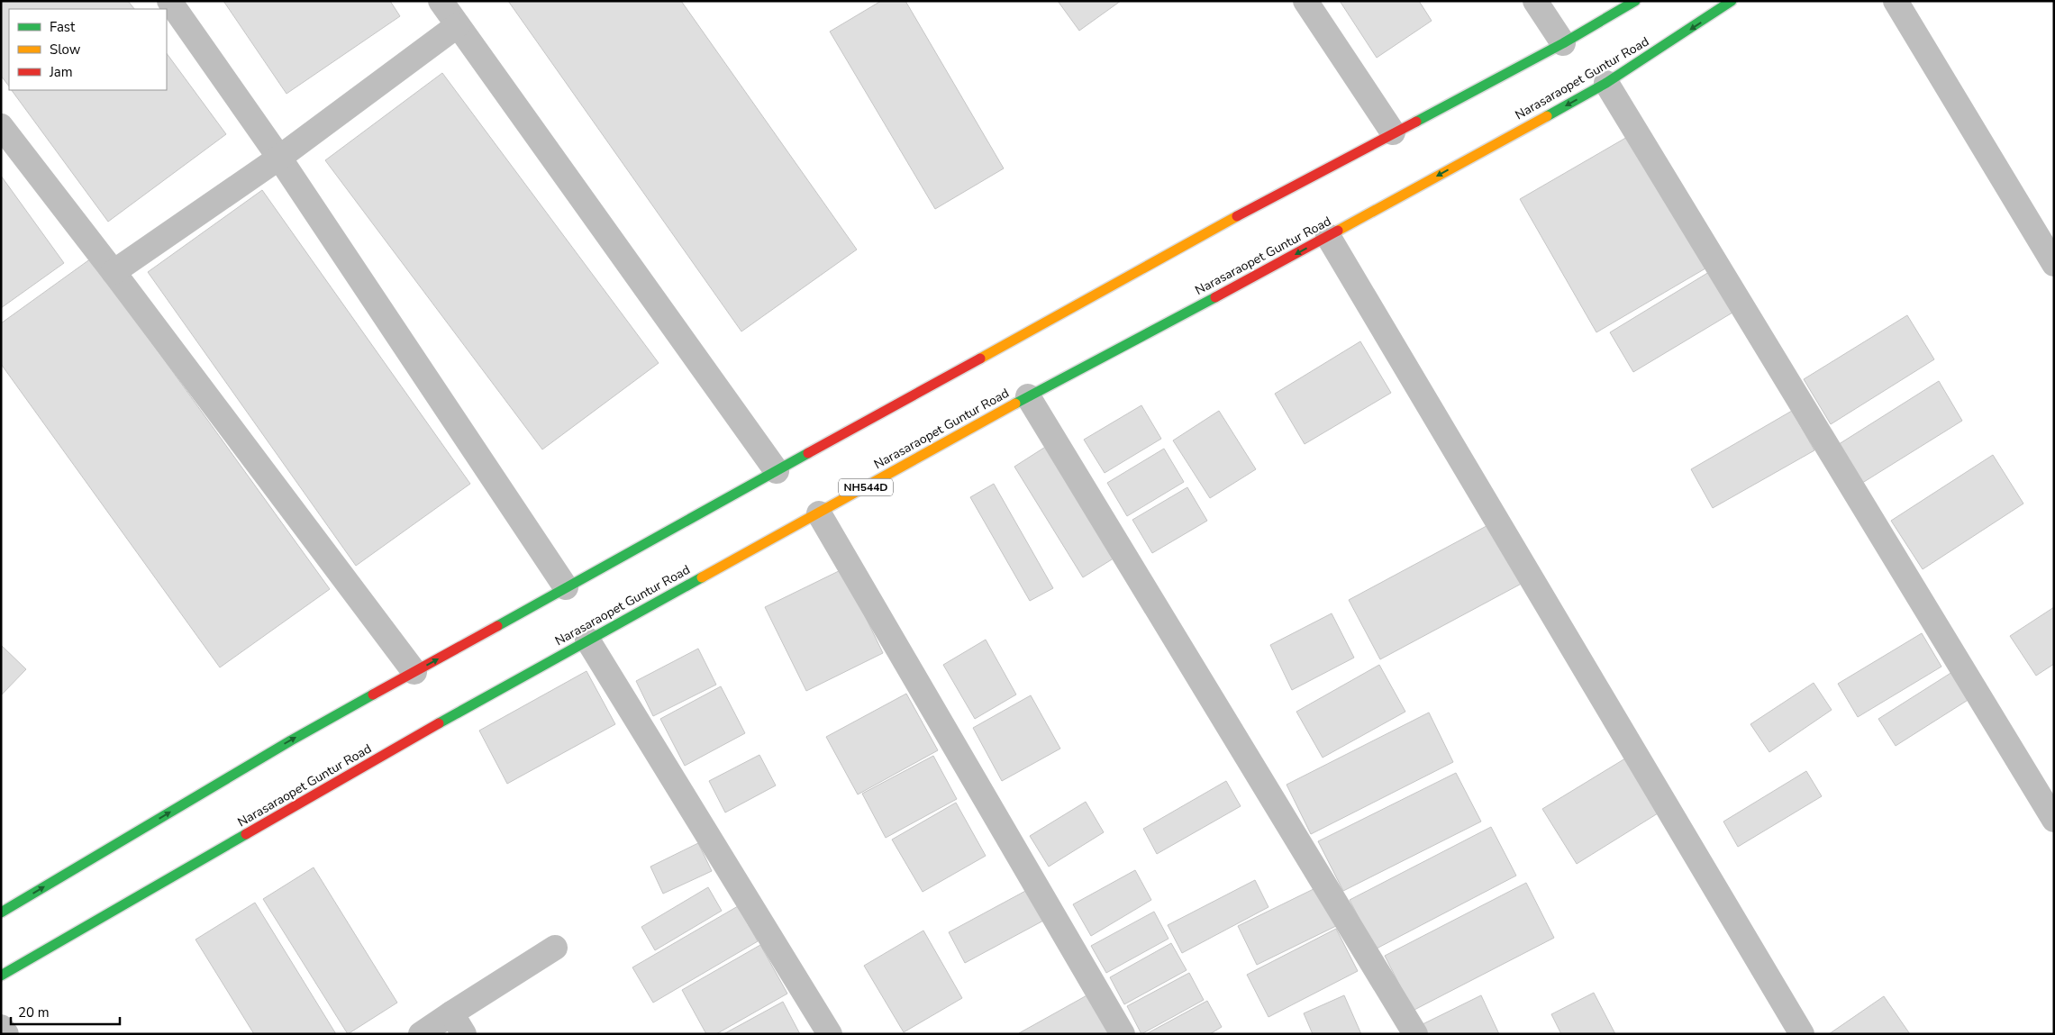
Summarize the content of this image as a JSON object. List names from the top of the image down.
{
  "streets": {
    "highway": ["Narasaraopet Guntur Road", "NH544D"]
  },
  "legend": ["Fast", "Slow", "Jam"],
  "scale_bar": "20 m"
}
